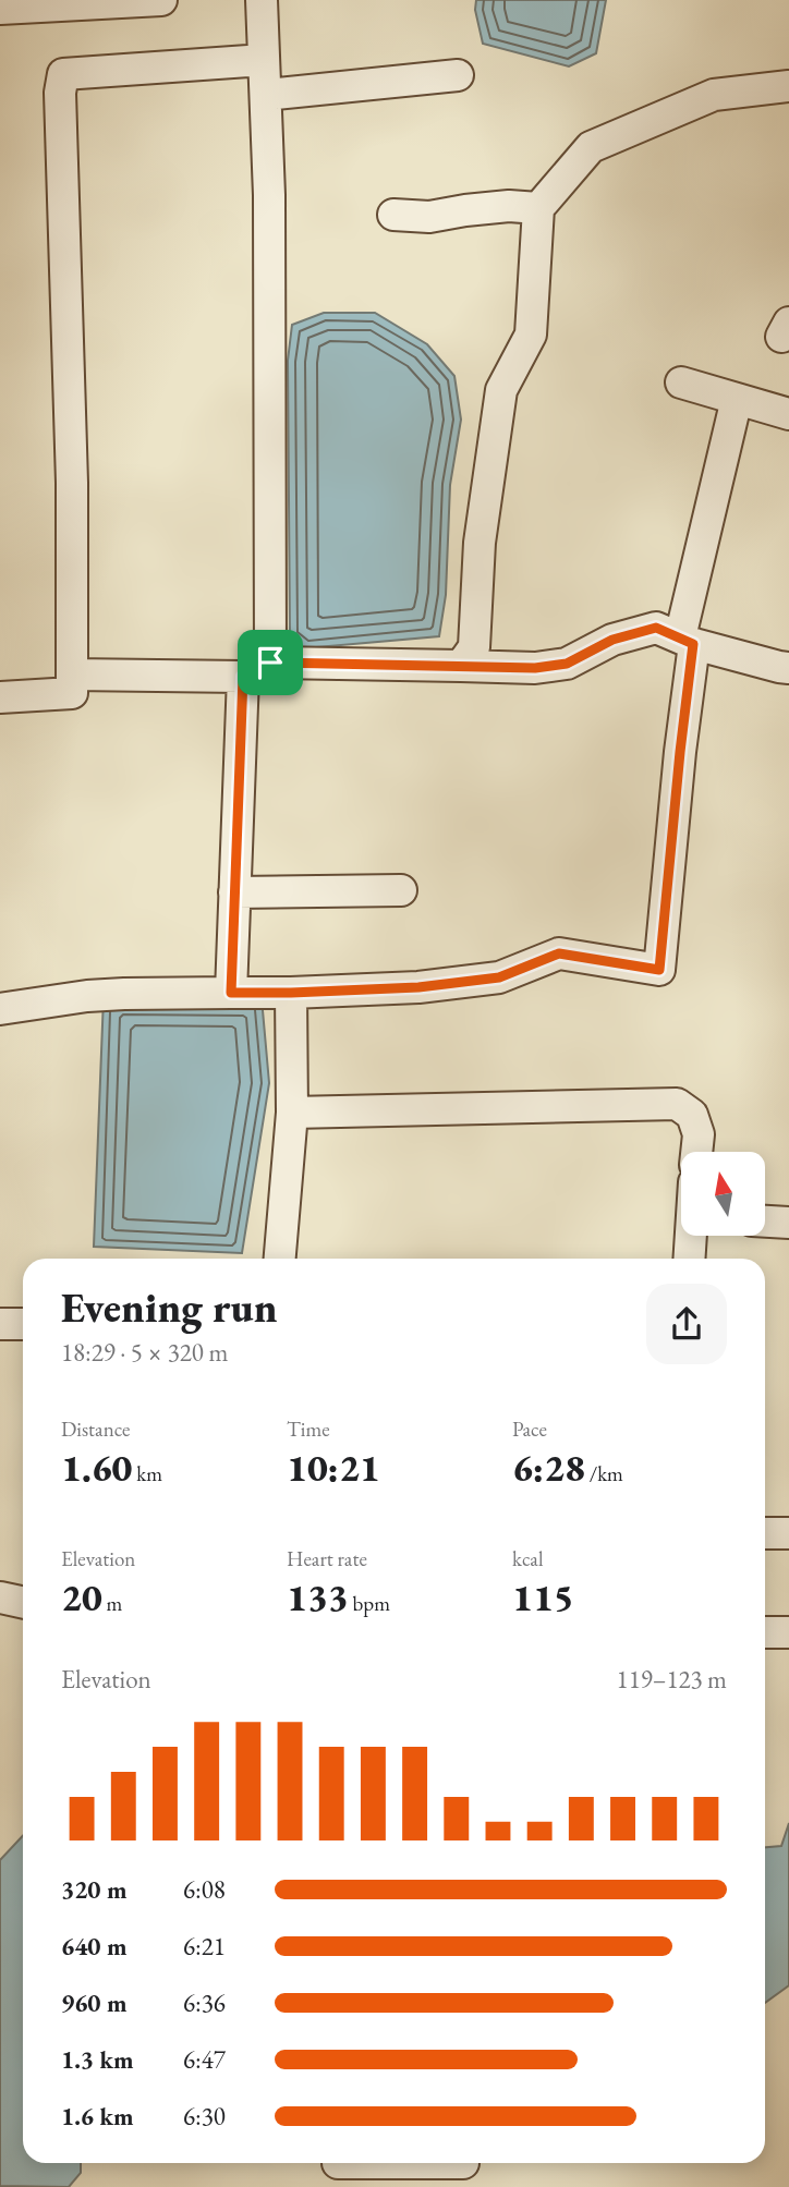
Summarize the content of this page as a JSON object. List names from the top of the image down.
{
  "north": "top",
  "page": {
    "heading": ["Evening run", "18:29 · 5 × 320 m"],
    "stats": [
      ["Distance", "1.60 km"],
      ["Time", "10:21"],
      ["Pace", "6:28 /km"],
      ["Elevation", "20 m"],
      ["Heart rate", "133 bpm"],
      ["kcal", "115"]
    ],
    "chart": ["Elevation", "119–123 m"],
    "list": [
      {
        "name": "320 m",
        "note": "6:08"
      },
      {
        "name": "640 m",
        "note": "6:21"
      },
      {
        "name": "960 m",
        "note": "6:36"
      },
      {
        "name": "1.3 km",
        "note": "6:47"
      },
      {
        "name": "1.6 km",
        "note": "6:30"
      }
    ]
  }
}
